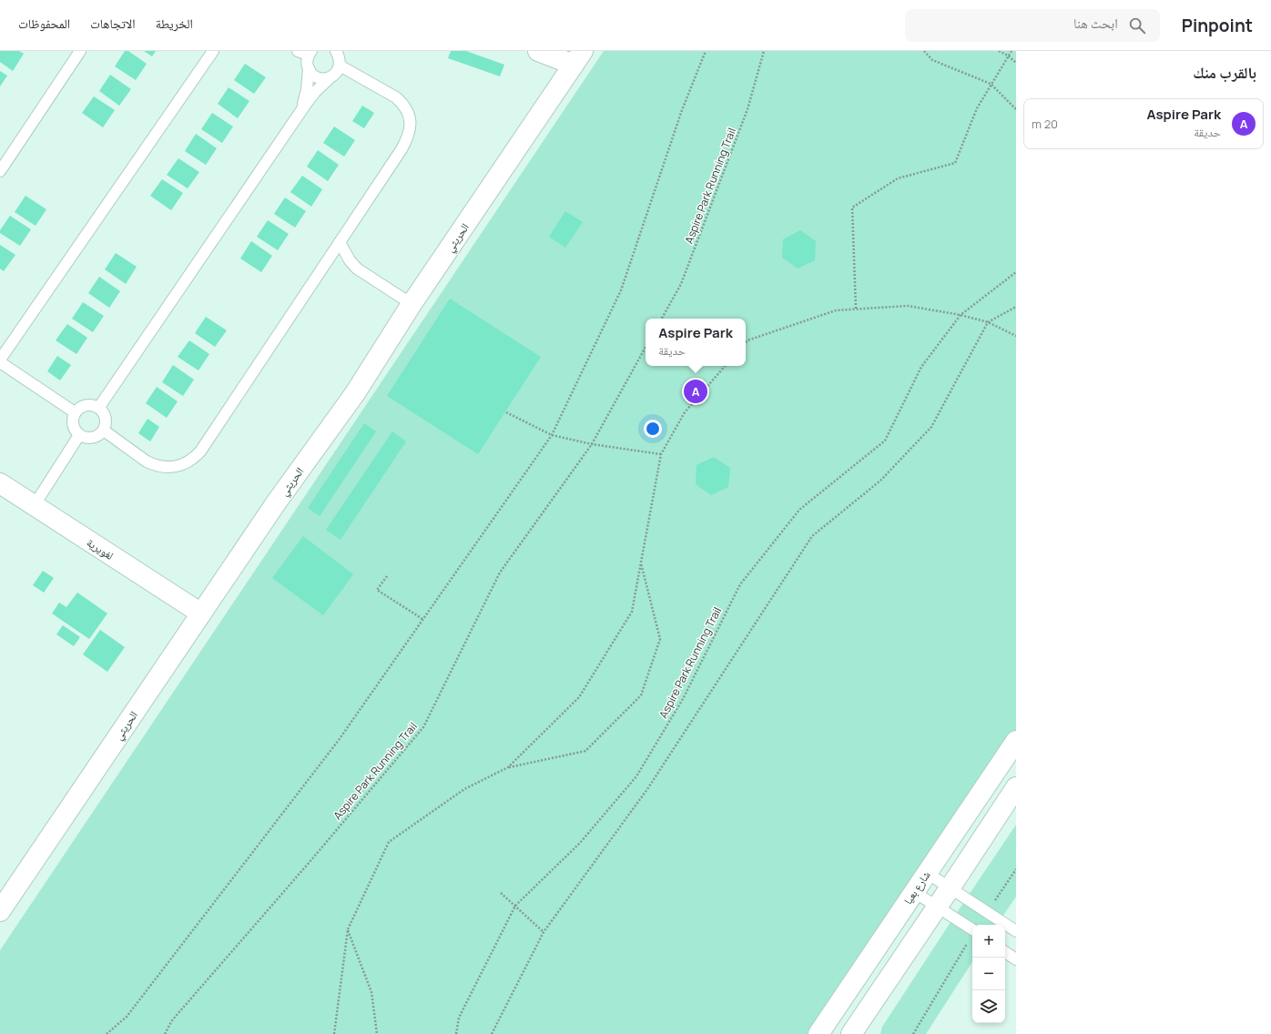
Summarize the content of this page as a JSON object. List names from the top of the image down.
{
  "streets": {
    "street": ["الحريثي", "لغويرية", "شارع بعيا"],
    "path": ["Aspire Park Running Trail"]
  },
  "crossings": [
    ["الحريثي", "لغويرية"]
  ],
  "page": {
    "header": "Pinpoint",
    "search": "ابحث هنا",
    "nav": ["الخريطة", "الاتجاهات", "المحفوظات"],
    "heading": "بالقرب منك",
    "list": [
      {
        "mark": "A",
        "name": "Aspire Park",
        "note": "حديقة",
        "value": "20 m"
      }
    ],
    "popup": ["Aspire Park", "حديقة"],
    "pins": "A",
    "map_buttons": ["+", "−"]
  }
}
